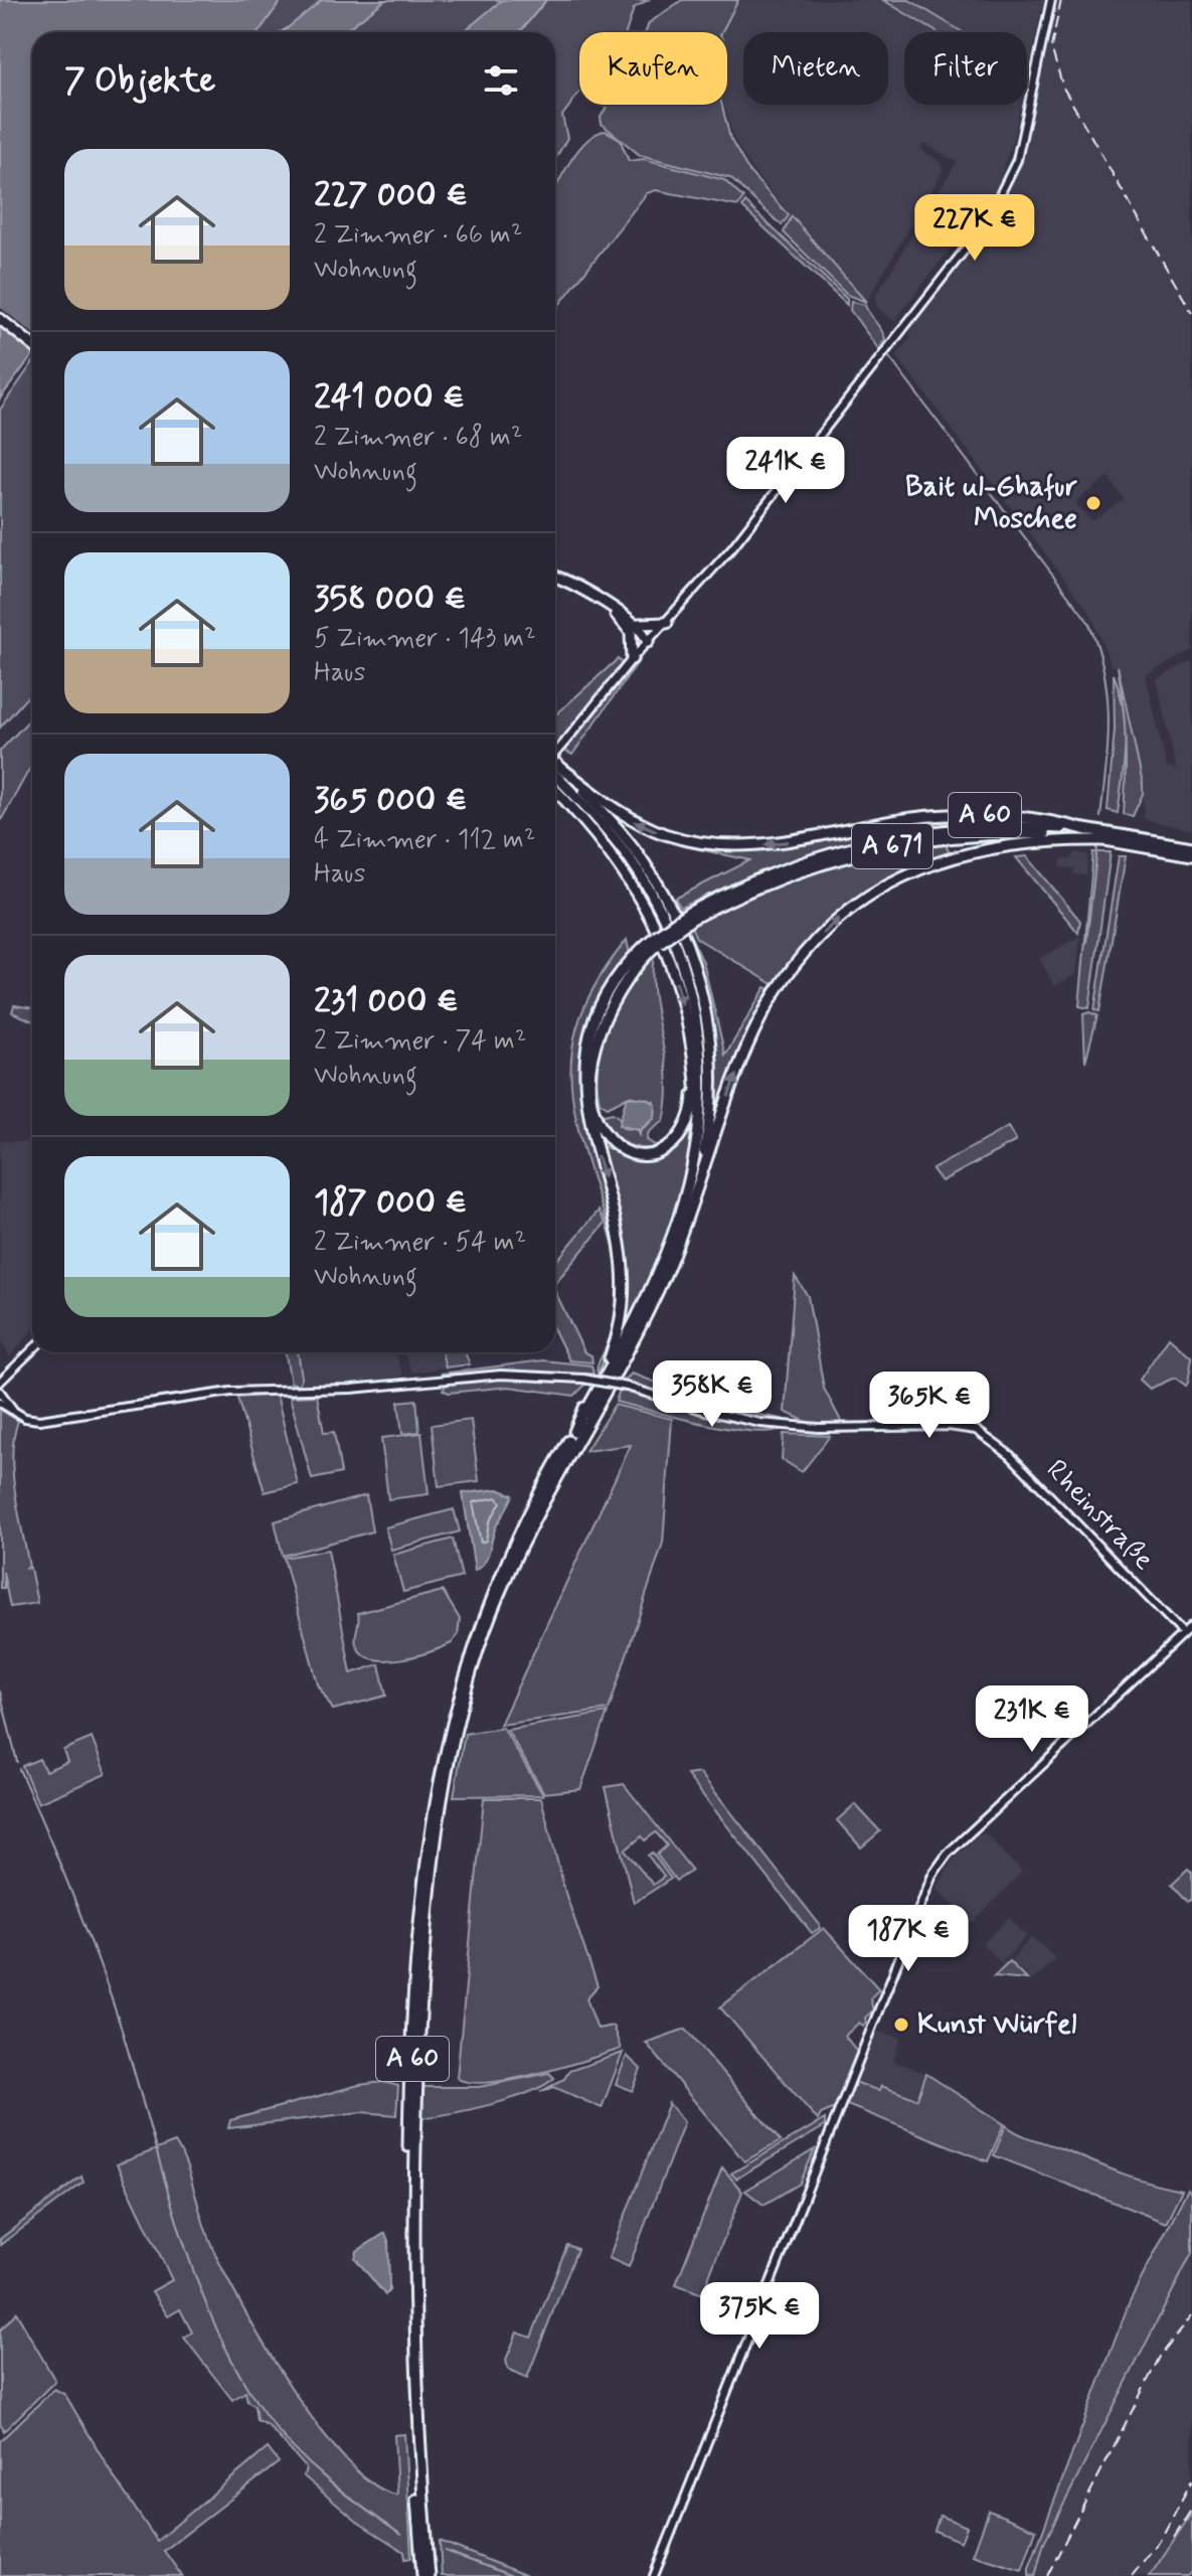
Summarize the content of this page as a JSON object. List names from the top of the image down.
{
  "streets": {
    "highway": ["A 60", "A 671"],
    "main road": ["Rheinstraße"]
  },
  "crossings": [
    ["A 60", "A 671"]
  ],
  "places": ["Bait ul-Ghafur Moschee", "Kunst Würfel"],
  "page": {
    "chip": ["Kaufen", "Mieten", "Filter"],
    "heading": "7 Objekte",
    "list": [
      {
        "name": "227 000 €",
        "note": "2 Zimmer · 66 m² · Wohnung"
      },
      {
        "name": "241 000 €",
        "note": "2 Zimmer · 68 m² · Wohnung"
      },
      {
        "name": "358 000 €",
        "note": "5 Zimmer · 143 m² · Haus"
      },
      {
        "name": "365 000 €",
        "note": "4 Zimmer · 112 m² · Haus"
      },
      {
        "name": "231 000 €",
        "note": "2 Zimmer · 74 m² · Wohnung"
      },
      {
        "name": "187 000 €",
        "note": "2 Zimmer · 54 m² · Wohnung"
      }
    ],
    "price": [
      "227K €",
      "241K €",
      "358K €",
      "365K €",
      "231K €",
      "187K €",
      "375K €"
    ]
  }
}
